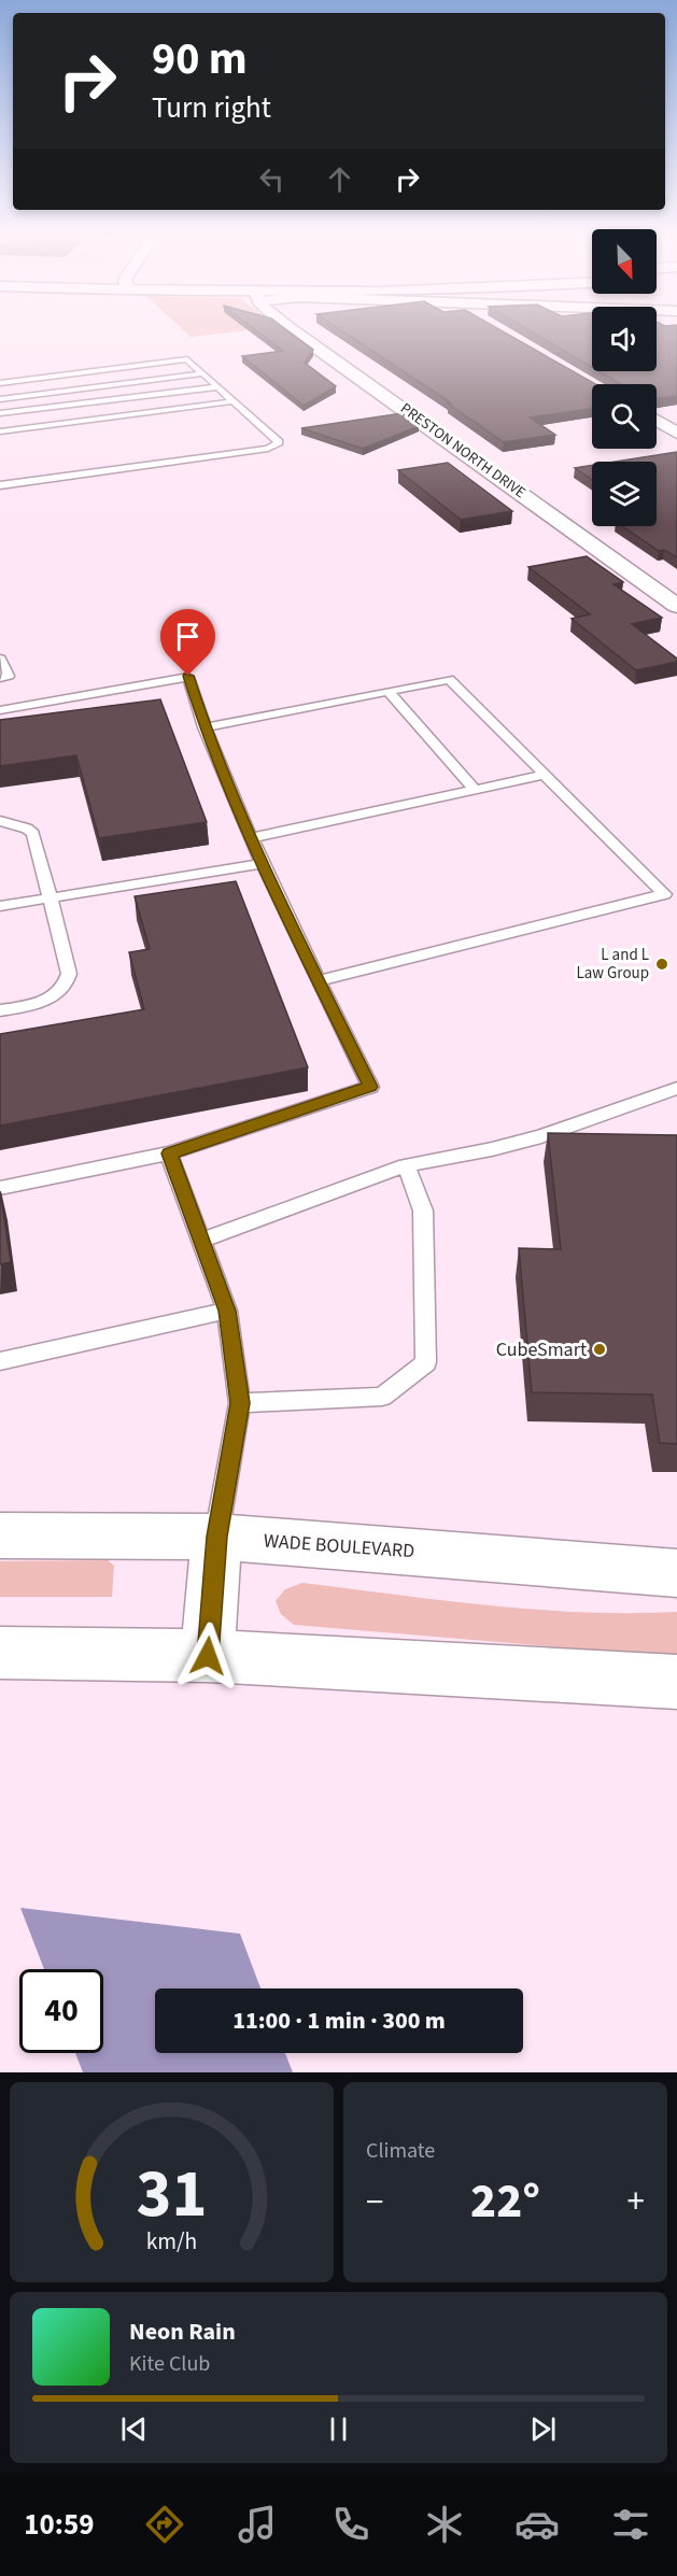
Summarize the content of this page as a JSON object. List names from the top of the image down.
{
  "streets": {
    "main road": ["WADE BOULEVARD"],
    "street": ["PRESTON NORTH DRIVE"]
  },
  "places": ["L and L Law Group", "CubeSmart"],
  "north": "bottom right",
  "page": {
    "turn": ["90 m", "Turn right"],
    "limit": "40",
    "trip": "11:00 · 1 min · 300 m",
    "tile": "Climate",
    "heat": ["−", "22°", "+"],
    "song": ["Neon Rain", "Kite Club"],
    "tabs": "10:59",
    "gauge": ["31", "km/h"]
  }
}
